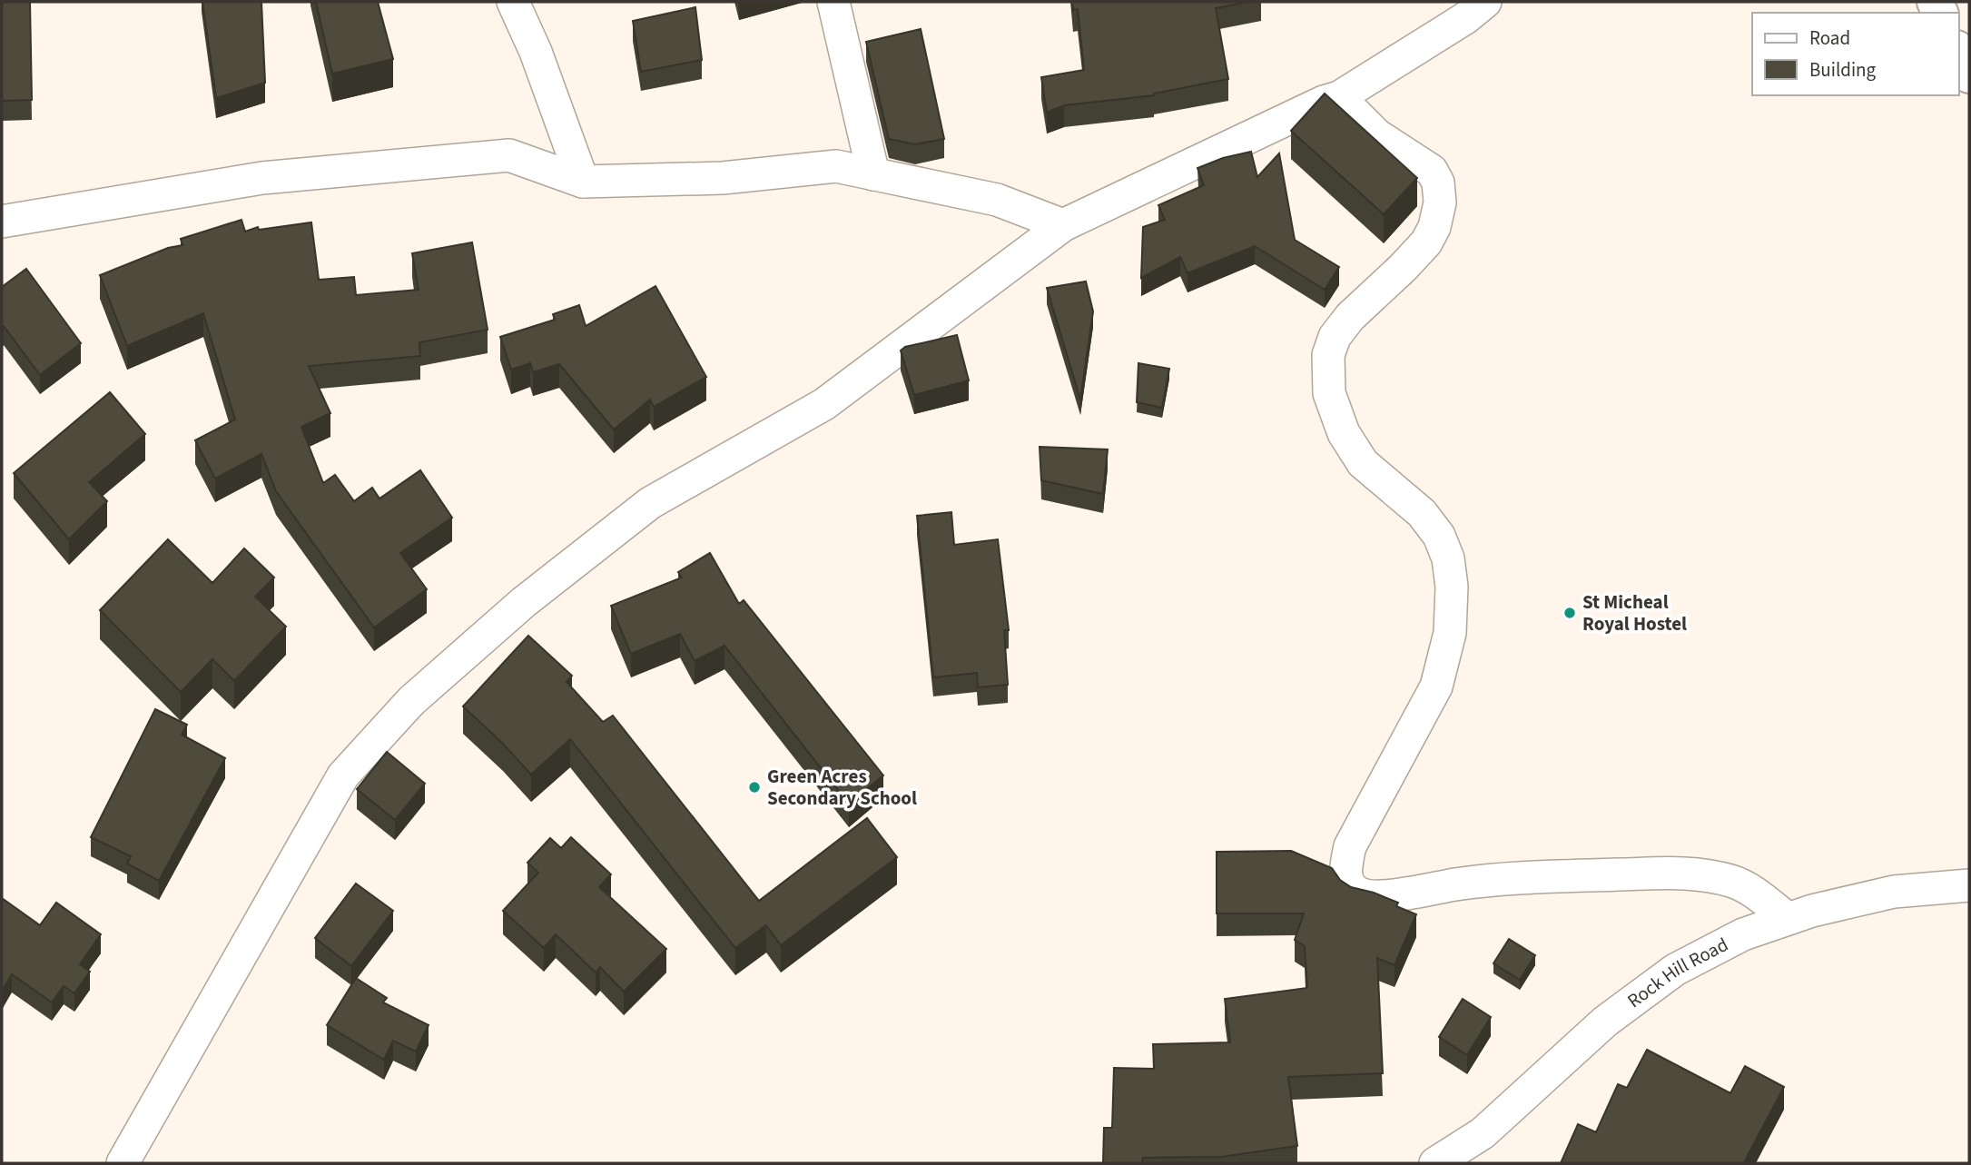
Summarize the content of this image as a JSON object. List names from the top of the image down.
{
  "streets": {
    "street": ["Rock Hill Road"]
  },
  "places": ["St Micheal Royal Hostel", "Green Acres Secondary School"],
  "legend": ["Road", "Building"]
}
